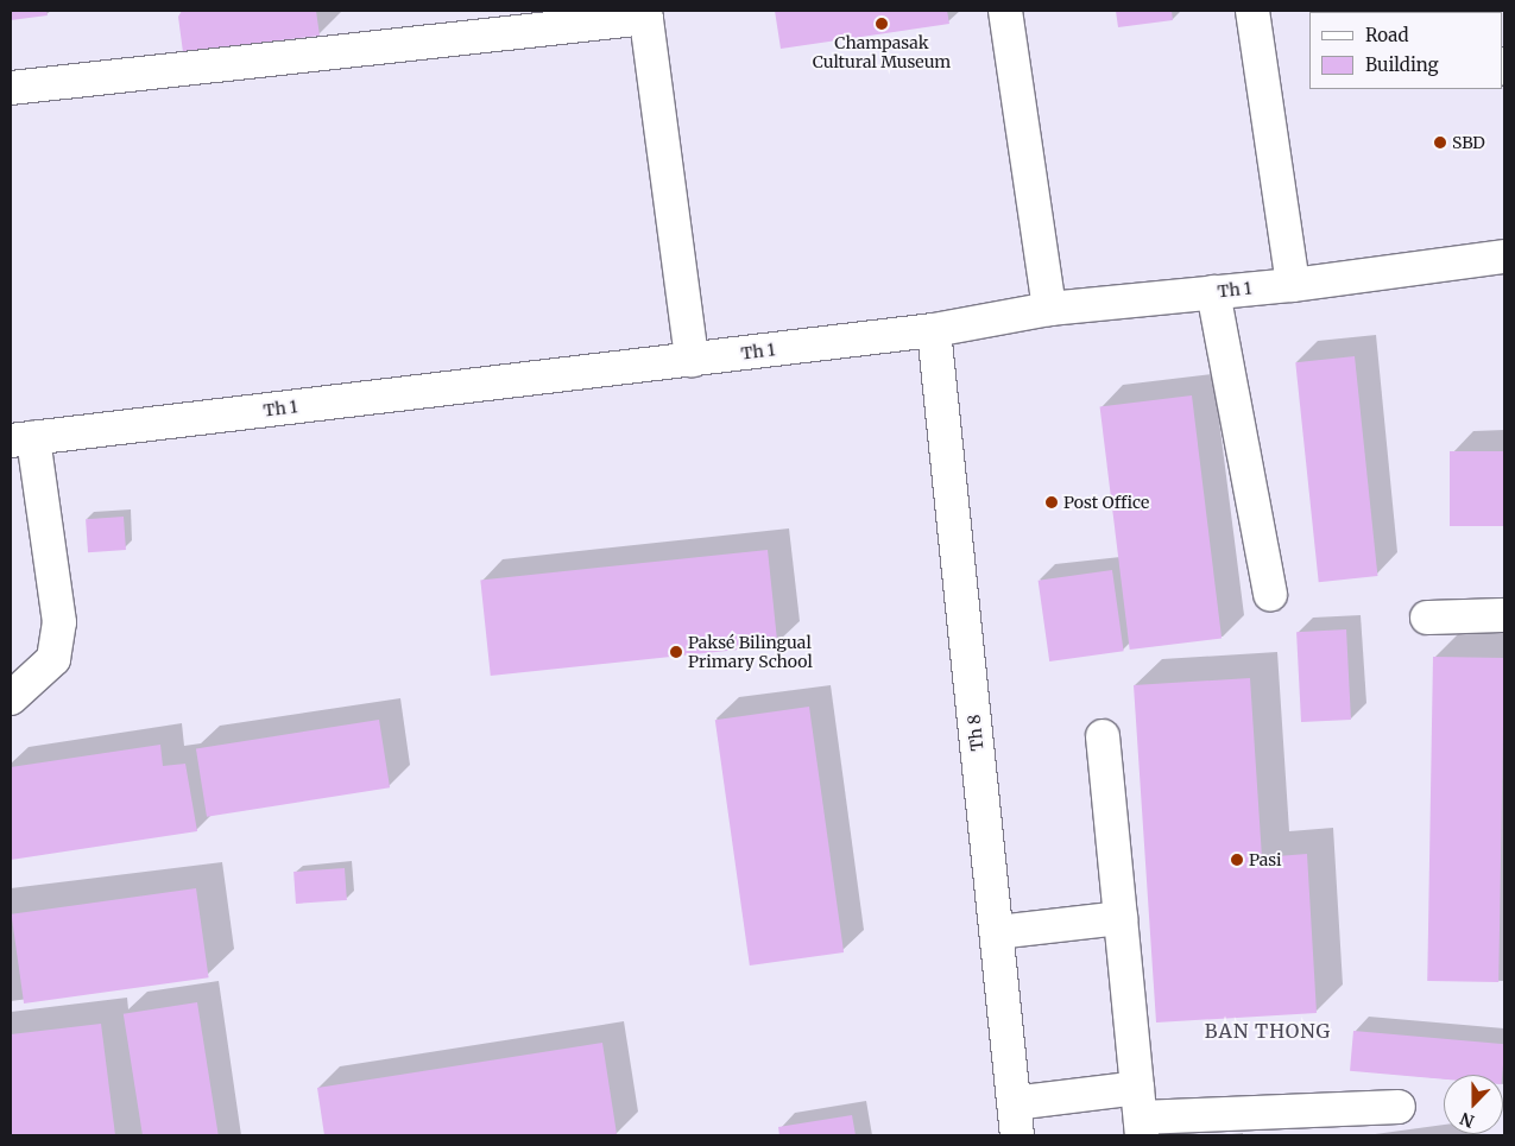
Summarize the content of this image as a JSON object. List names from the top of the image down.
{
  "streets": {
    "street": ["Th 1", "Th 8"]
  },
  "crossings": [
    ["Th 1", "Th 8"]
  ],
  "districts": ["BAN THONG"],
  "places": [
    "Champasak Cultural Museum",
    "SBD",
    "Post Office",
    "Paksé Bilingual Primary School",
    "Pasi"
  ],
  "legend": ["Road", "Building"],
  "north": "bottom"
}
